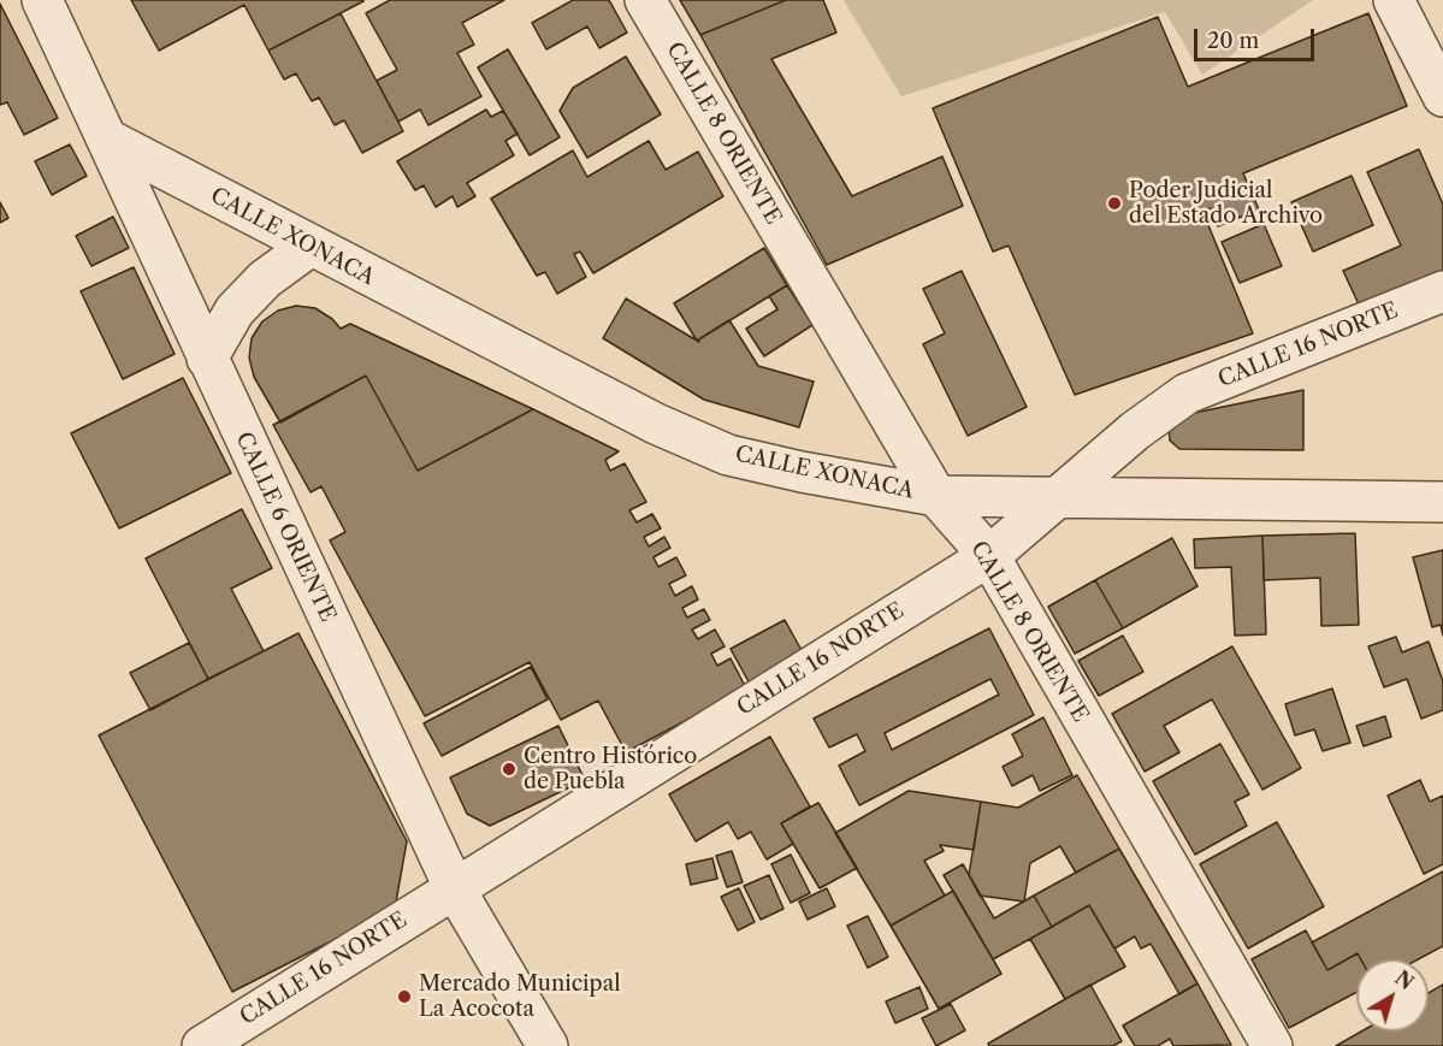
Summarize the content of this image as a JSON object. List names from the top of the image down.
{
  "streets": {
    "street": [
      "CALLE 8 ORIENTE",
      "CALLE XONACA",
      "CALLE 16 NORTE",
      "CALLE 6 ORIENTE"
    ]
  },
  "crossings": [
    ["CALLE 8 ORIENTE", "CALLE XONACA"],
    ["CALLE 8 ORIENTE", "CALLE 16 NORTE"],
    ["CALLE XONACA", "CALLE 16 NORTE"],
    ["CALLE XONACA", "CALLE 6 ORIENTE"],
    ["CALLE 16 NORTE", "CALLE 6 ORIENTE"]
  ],
  "places": ["Poder Judicial del Estado Archivo", "Centro Histórico de Puebla", "Mercado Municipal La Acocota"],
  "scale_bar": "20 m",
  "north": "top right"
}
